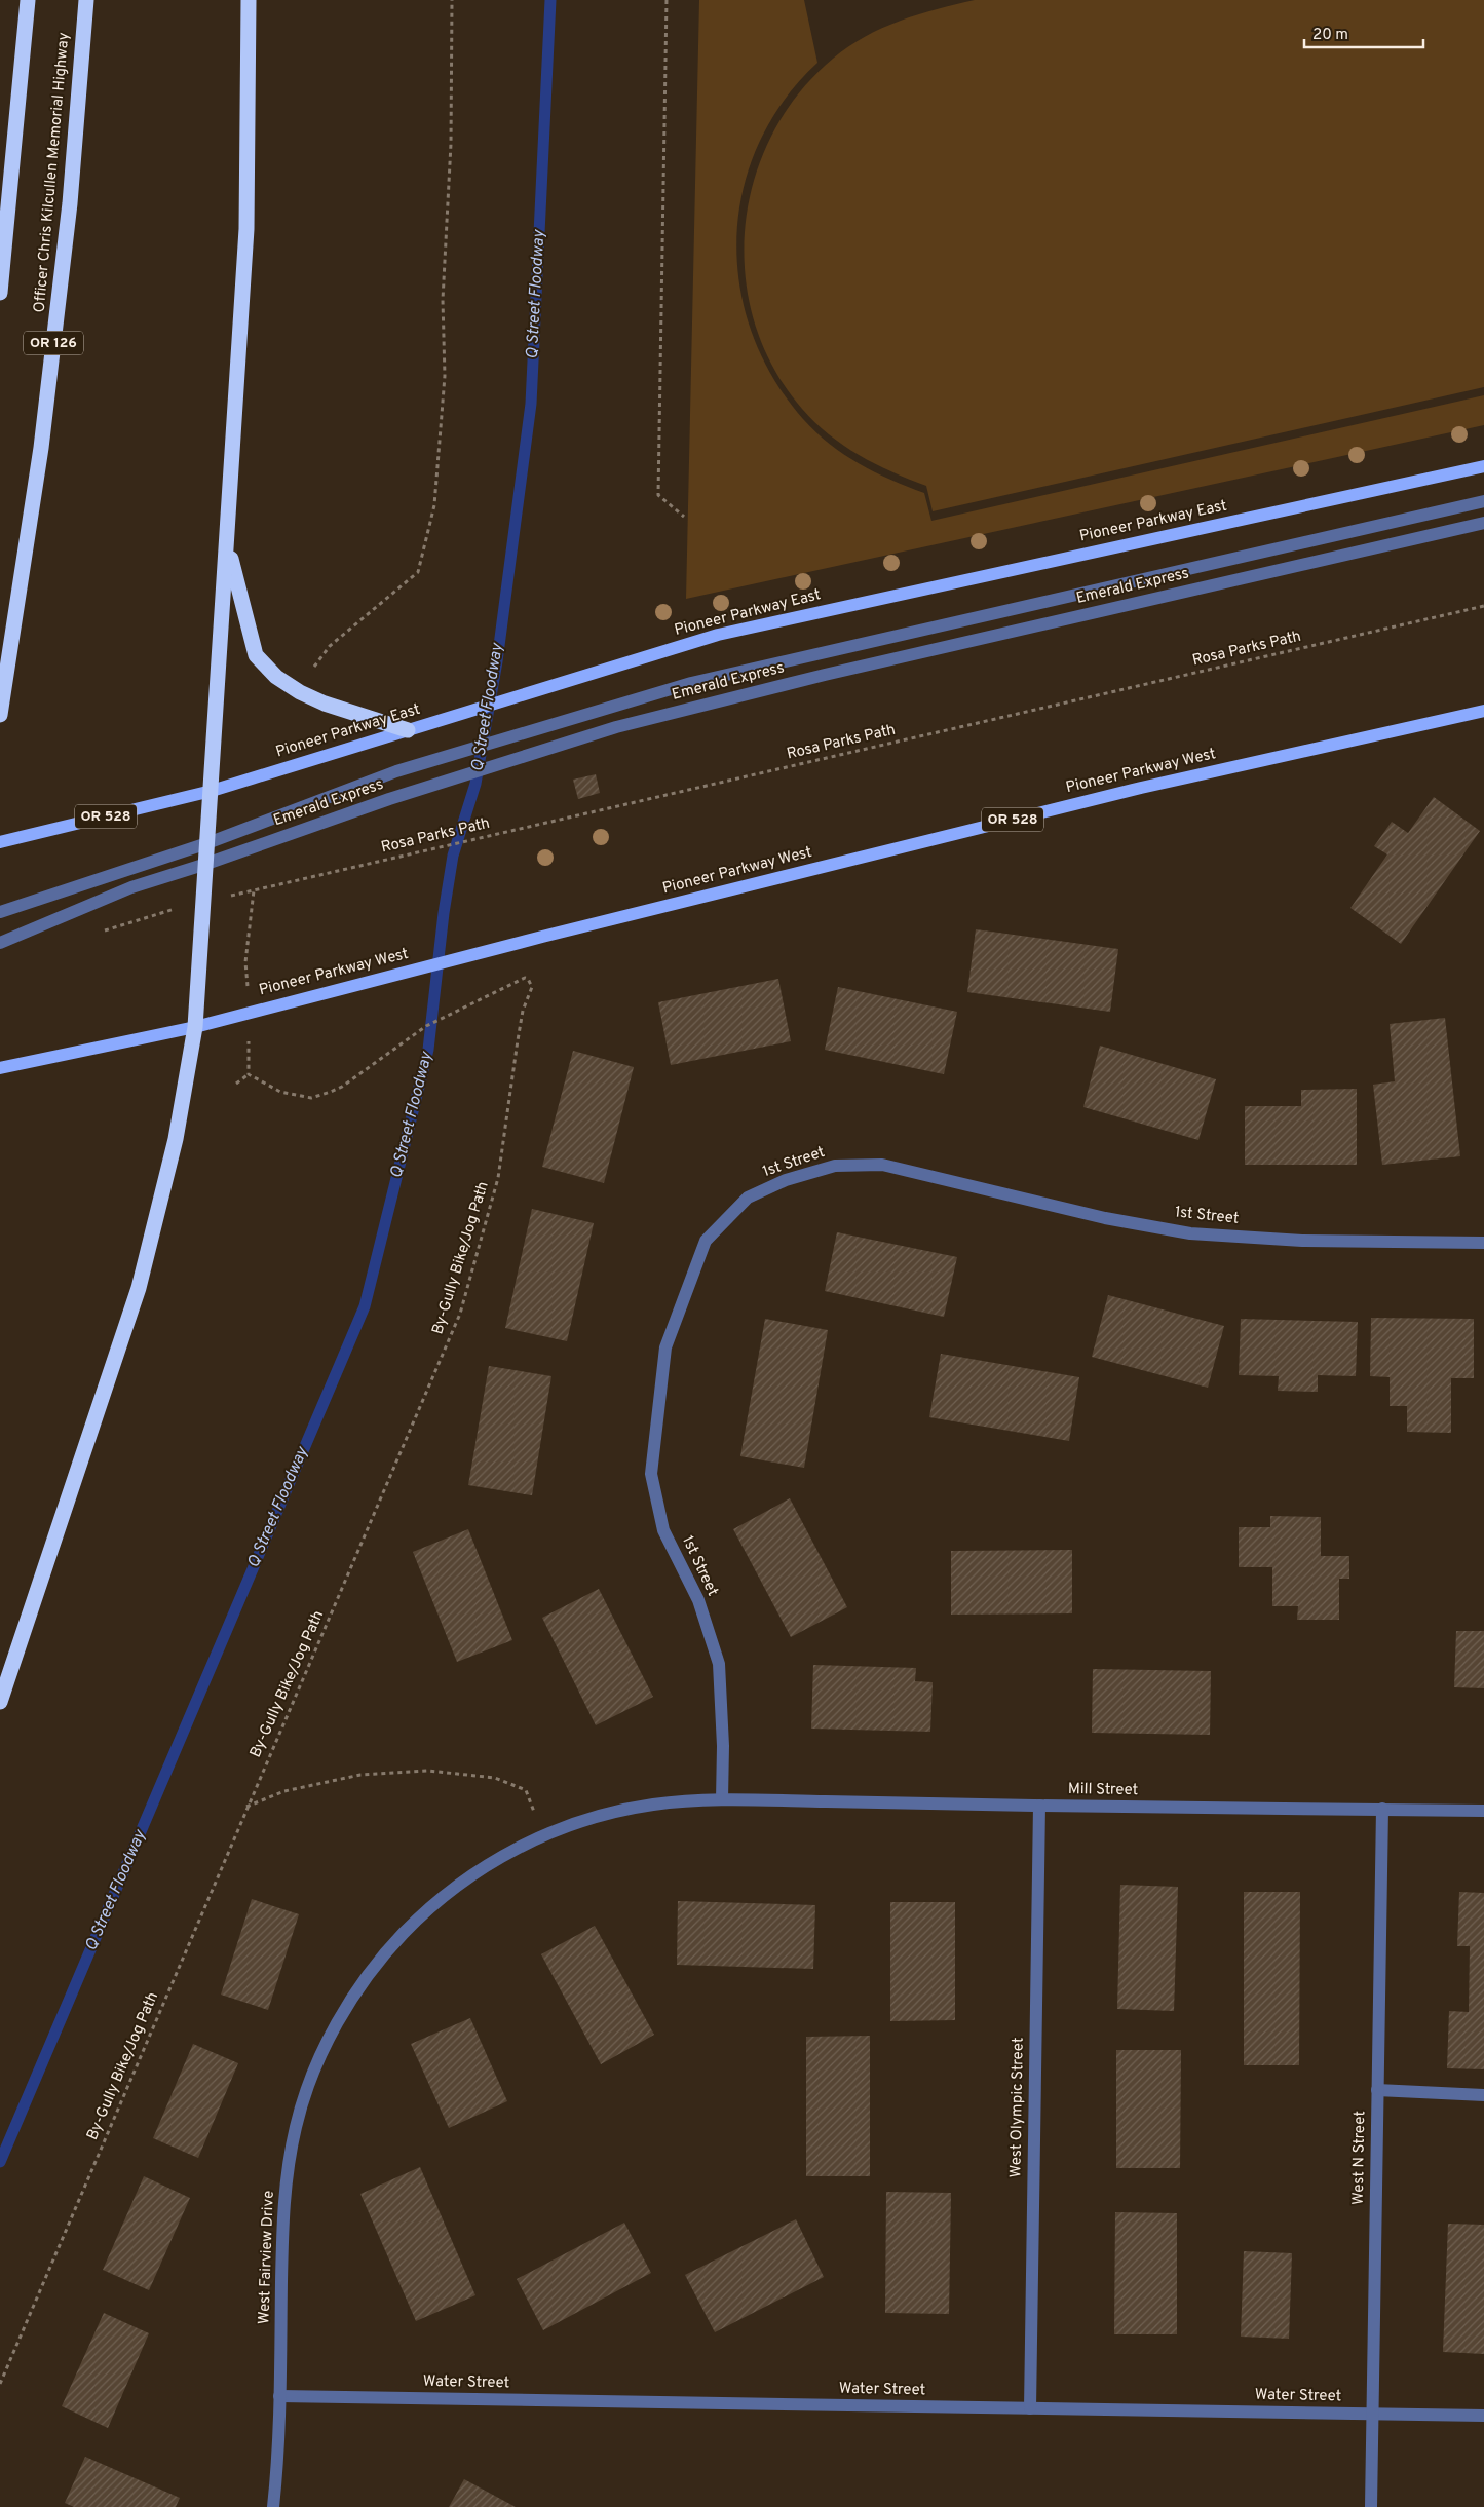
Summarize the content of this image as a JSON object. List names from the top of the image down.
{
  "streets": {
    "highway": ["Officer Chris Kilcullen Memorial Highway", "OR 126"],
    "main road": ["Pioneer Parkway East", "Pioneer Parkway West", "OR 528"],
    "street": [
      "Emerald Express",
      "1st Street",
      "Mill Street",
      "West Olympic Street",
      "West N Street",
      "West Fairview Drive",
      "Water Street"
    ],
    "path": ["Rosa Parks Path", "By-Gully Bike/Jog Path"]
  },
  "crossings": [
    ["1st Street", "Mill Street"],
    ["1st Street", "West Fairview Drive"],
    ["Mill Street", "West Olympic Street"],
    ["Mill Street", "West N Street"],
    ["Mill Street", "West Fairview Drive"],
    ["West Olympic Street", "Water Street"],
    ["West N Street", "Water Street"],
    ["West Fairview Drive", "Water Street"]
  ],
  "water": ["Q Street Floodway"],
  "scale_bar": "20 m"
}
